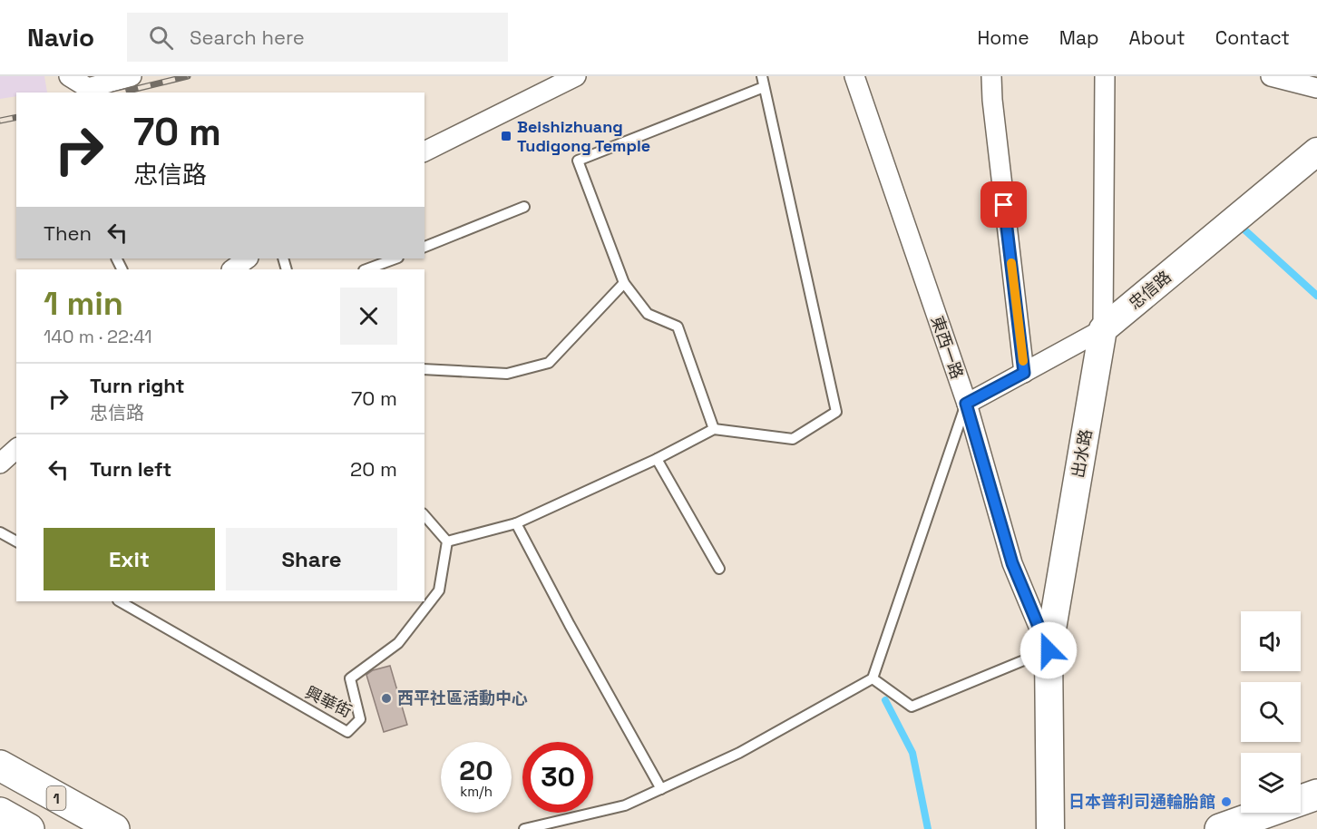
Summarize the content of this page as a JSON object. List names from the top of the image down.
{
  "streets": {
    "main road": ["1"],
    "street": ["忠信路", "東西一路", "出水路"],
    "lane": ["興華街"]
  },
  "crossings": [
    ["忠信路", "東西一路"],
    ["忠信路", "出水路"],
    ["東西一路", "出水路"]
  ],
  "places": {
    "transit": ["Beishizhuang Tudigong Temple"],
    "other": ["西平社區活動中心", "日本普利司通輪胎館"]
  },
  "page": {
    "header": "Navio",
    "search": "Search here",
    "nav": [
      "Home",
      "Map",
      "About",
      "Contact"
    ],
    "turn": ["70 m", "忠信路"],
    "then": "Then",
    "heading": ["1 min", "140 m · 22:41"],
    "list": [
      {
        "name": "Turn right",
        "note": "忠信路",
        "value": "70 m"
      },
      {
        "name": "Turn left",
        "value": "20 m"
      }
    ],
    "buttons": ["Exit", "Share"],
    "speed": "20 km/h",
    "limit": "30"
  }
}
